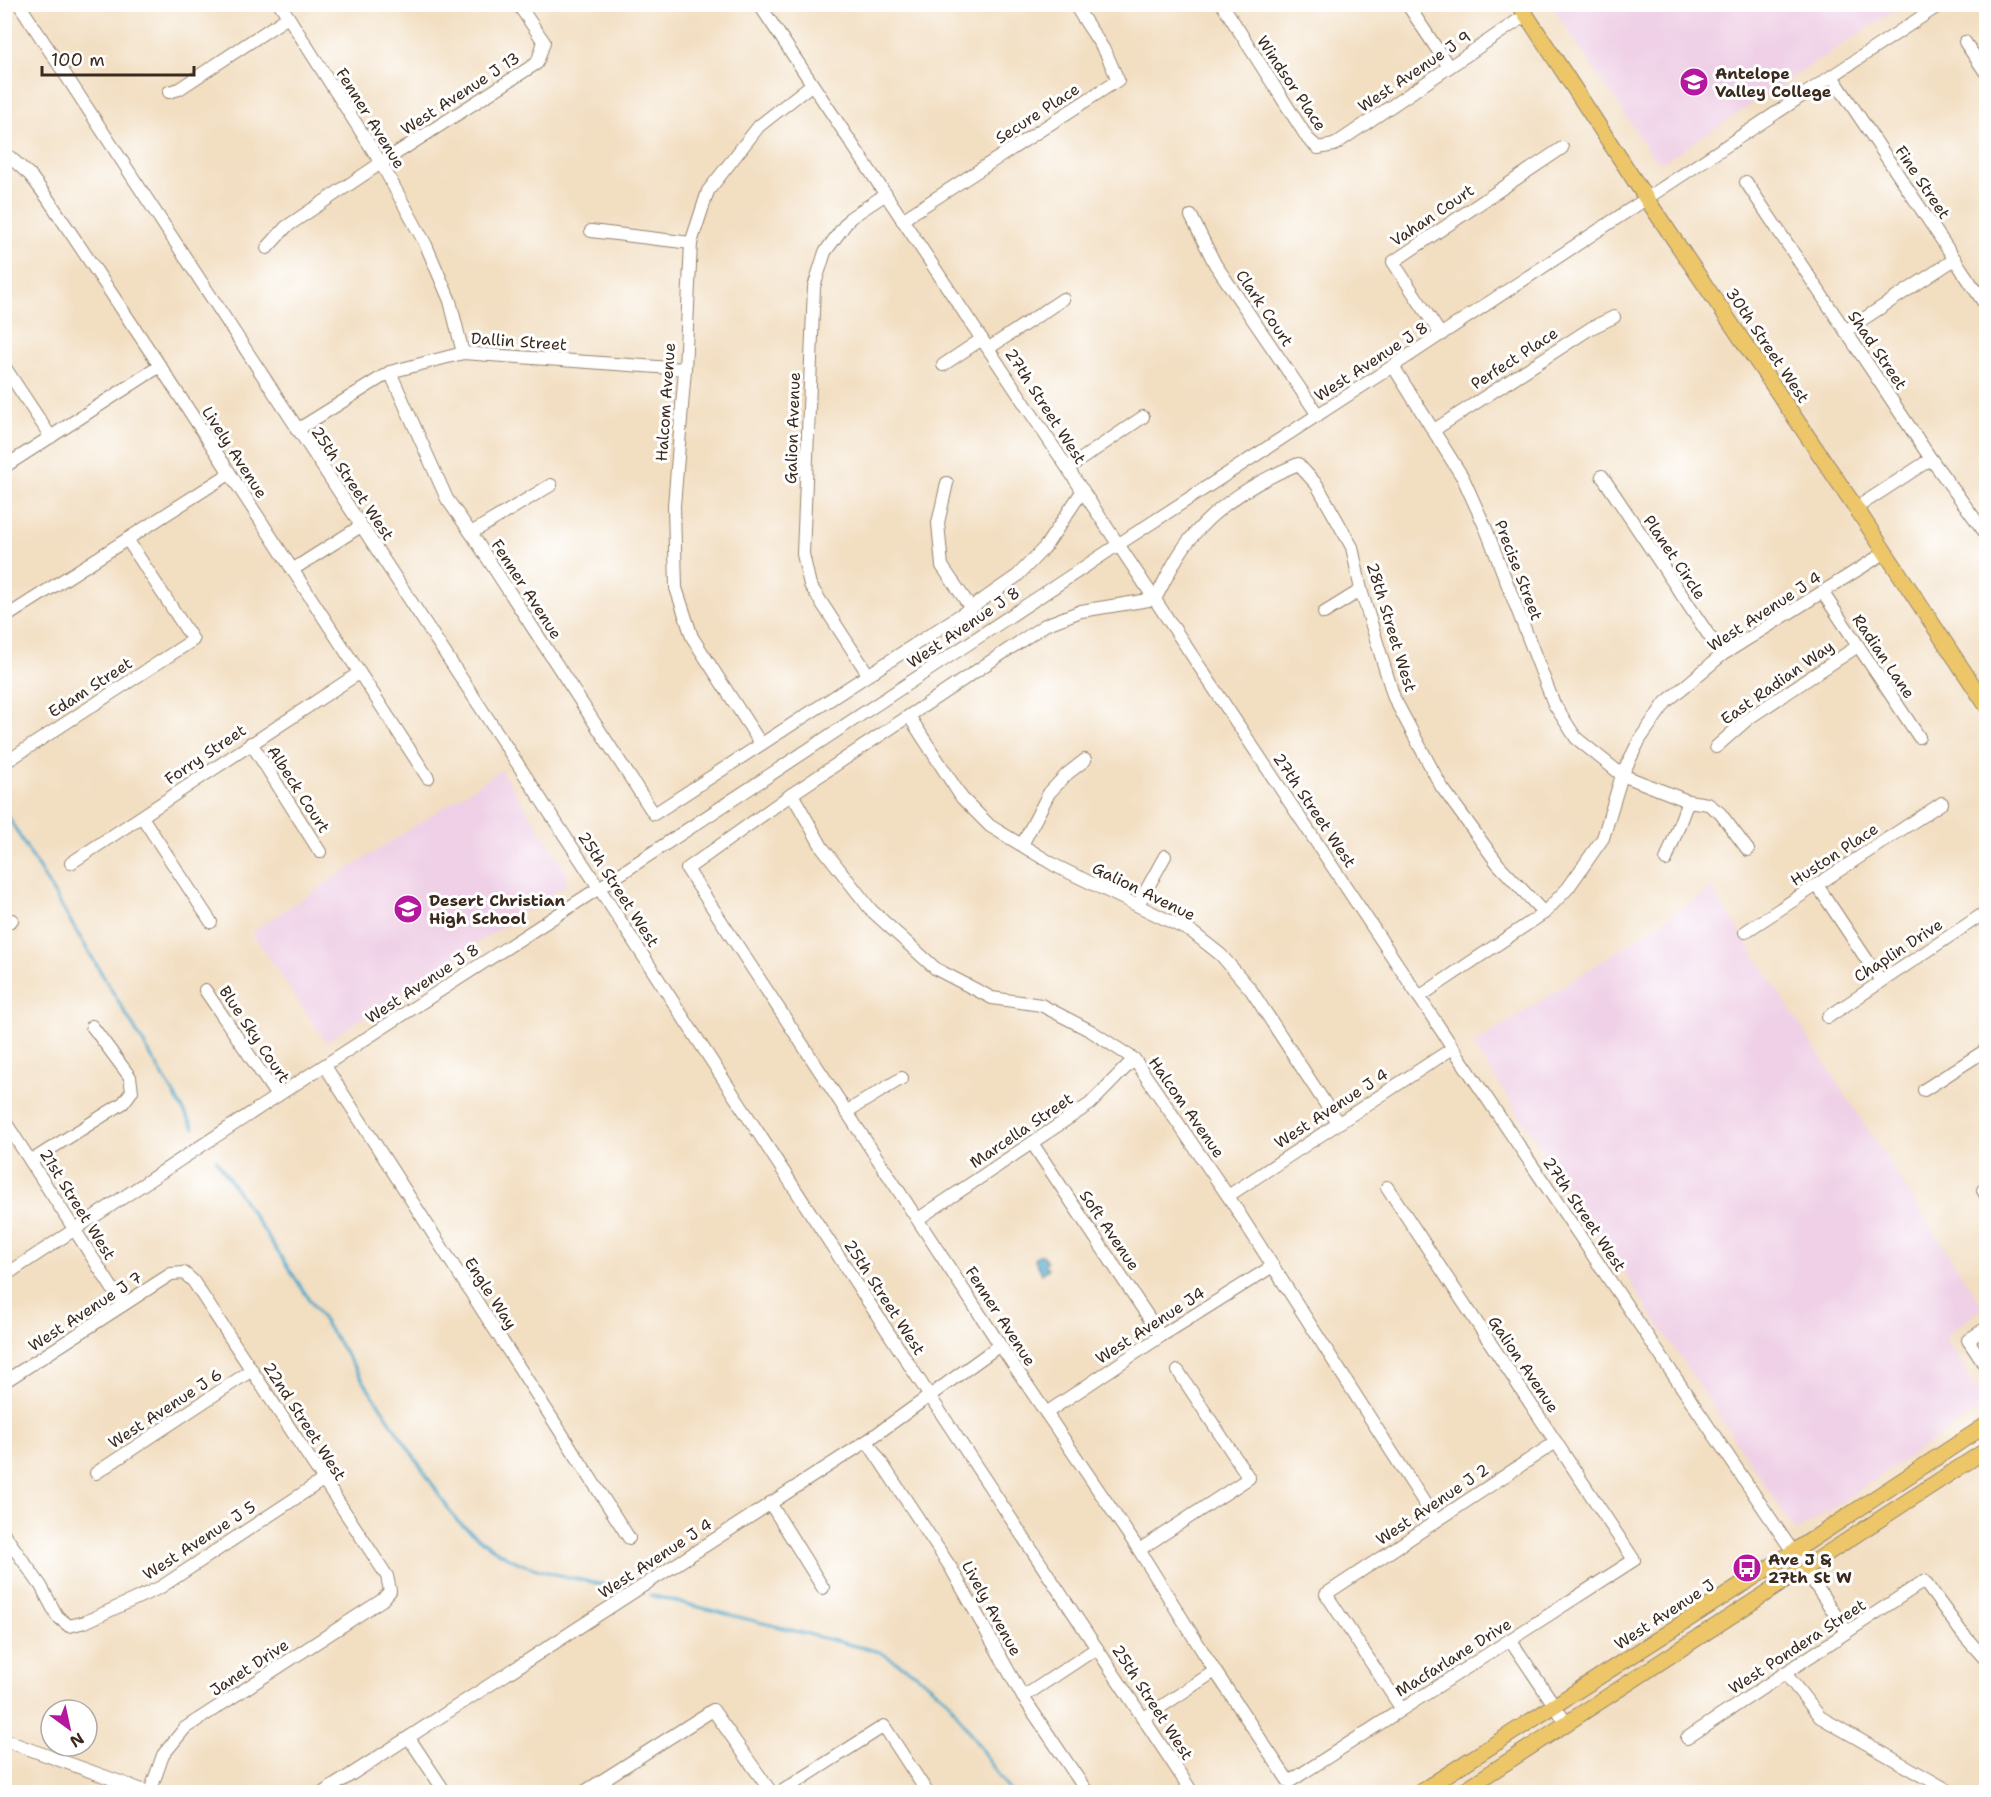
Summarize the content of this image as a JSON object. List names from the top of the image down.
{
  "streets": {
    "main road": ["30th Street West", "West Avenue J"],
    "street": [
      "West Avenue J 9",
      "Windsor Place",
      "West Avenue J 13",
      "Secure Place",
      "Fenner Avenue",
      "Fine Street",
      "Vahan Court",
      "Clark Court",
      "Dallin Street",
      "Shad Street",
      "Perfect Place",
      "West Avenue J 8",
      "Halcom Avenue",
      "27th Street West",
      "Galion Avenue",
      "Lively Avenue",
      "25th Street West",
      "Planet Circle",
      "Precise Street",
      "West Avenue J 4",
      "28th Street West",
      "Radian Lane",
      "East Radian Way",
      "Edam Street",
      "Forry Street",
      "Albeck Court",
      "Huston Place",
      "Chaplin Drive",
      "Blue Sky Court",
      "Marcella Street",
      "21st Street West",
      "Soft Avenue",
      "Engle Way",
      "West Avenue J 7",
      "West Avenue J4",
      "West Avenue J 6",
      "22nd Street West",
      "West Avenue J 2",
      "West Avenue J 5",
      "West Pondera Street",
      "Macfarlane Drive",
      "Janet Drive"
    ]
  },
  "crossings": [
    ["West Avenue J 9", "Windsor Place"],
    ["West Avenue J 9", "30th Street West"],
    ["West Avenue J 13", "Fenner Avenue"],
    ["Secure Place", "27th Street West"],
    ["Fenner Avenue", "Dallin Street"],
    ["Fenner Avenue", "Halcom Avenue"],
    ["Fenner Avenue", "West Avenue J 4"],
    ["Fenner Avenue", "Marcella Street"],
    ["Fenner Avenue", "West Avenue J4"],
    ["Fenner Avenue", "Macfarlane Drive"],
    ["Fine Street", "West Avenue J 8"],
    ["Vahan Court", "West Avenue J 8"],
    ["Clark Court", "West Avenue J 8"],
    ["Dallin Street", "Halcom Avenue"],
    ["Dallin Street", "25th Street West"],
    ["30th Street West", "West Avenue J 8"],
    ["30th Street West", "West Avenue J 4"],
    ["Perfect Place", "Precise Street"],
    ["West Avenue J 8", "27th Street West"],
    ["West Avenue J 8", "25th Street West"],
    ["West Avenue J 8", "Precise Street"],
    ["West Avenue J 8", "Blue Sky Court"],
    ["West Avenue J 8", "21st Street West"],
    ["West Avenue J 8", "Engle Way"],
    ["Halcom Avenue", "27th Street West"],
    ["Halcom Avenue", "West Avenue J 4"],
    ["Halcom Avenue", "Marcella Street"],
    ["Halcom Avenue", "West Avenue J4"],
    ["Halcom Avenue", "West Avenue J 2"],
    ["27th Street West", "Galion Avenue"],
    ["27th Street West", "West Avenue J 4"],
    ["27th Street West", "28th Street West"],
    ["27th Street West", "West Avenue J"],
    ["27th Street West", "West Pondera Street"],
    ["Galion Avenue", "West Avenue J 4"],
    ["Galion Avenue", "West Avenue J 2"],
    ["Galion Avenue", "Macfarlane Drive"],
    ["Lively Avenue", "West Avenue J 4"],
    ["Lively Avenue", "Forry Street"],
    ["25th Street West", "West Avenue J 4"],
    ["Planet Circle", "West Avenue J 4"],
    ["Precise Street", "West Avenue J 4"],
    ["West Avenue J 4", "28th Street West"],
    ["West Avenue J 4", "Radian Lane"],
    ["Radian Lane", "East Radian Way"],
    ["Forry Street", "Albeck Court"],
    ["Marcella Street", "Soft Avenue"],
    ["21st Street West", "West Avenue J 7"],
    ["Soft Avenue", "West Avenue J4"],
    ["West Avenue J 7", "22nd Street West"],
    ["West Avenue J 6", "22nd Street West"],
    ["22nd Street West", "West Avenue J 5"],
    ["22nd Street West", "Janet Drive"],
    ["West Avenue J 2", "Macfarlane Drive"]
  ],
  "places": {
    "school or university": ["Antelope Valley College", "Desert Christian High School"],
    "bus stop": ["Ave J & 27th St W"]
  },
  "scale_bar": "100 m",
  "north": "bottom right"
}
